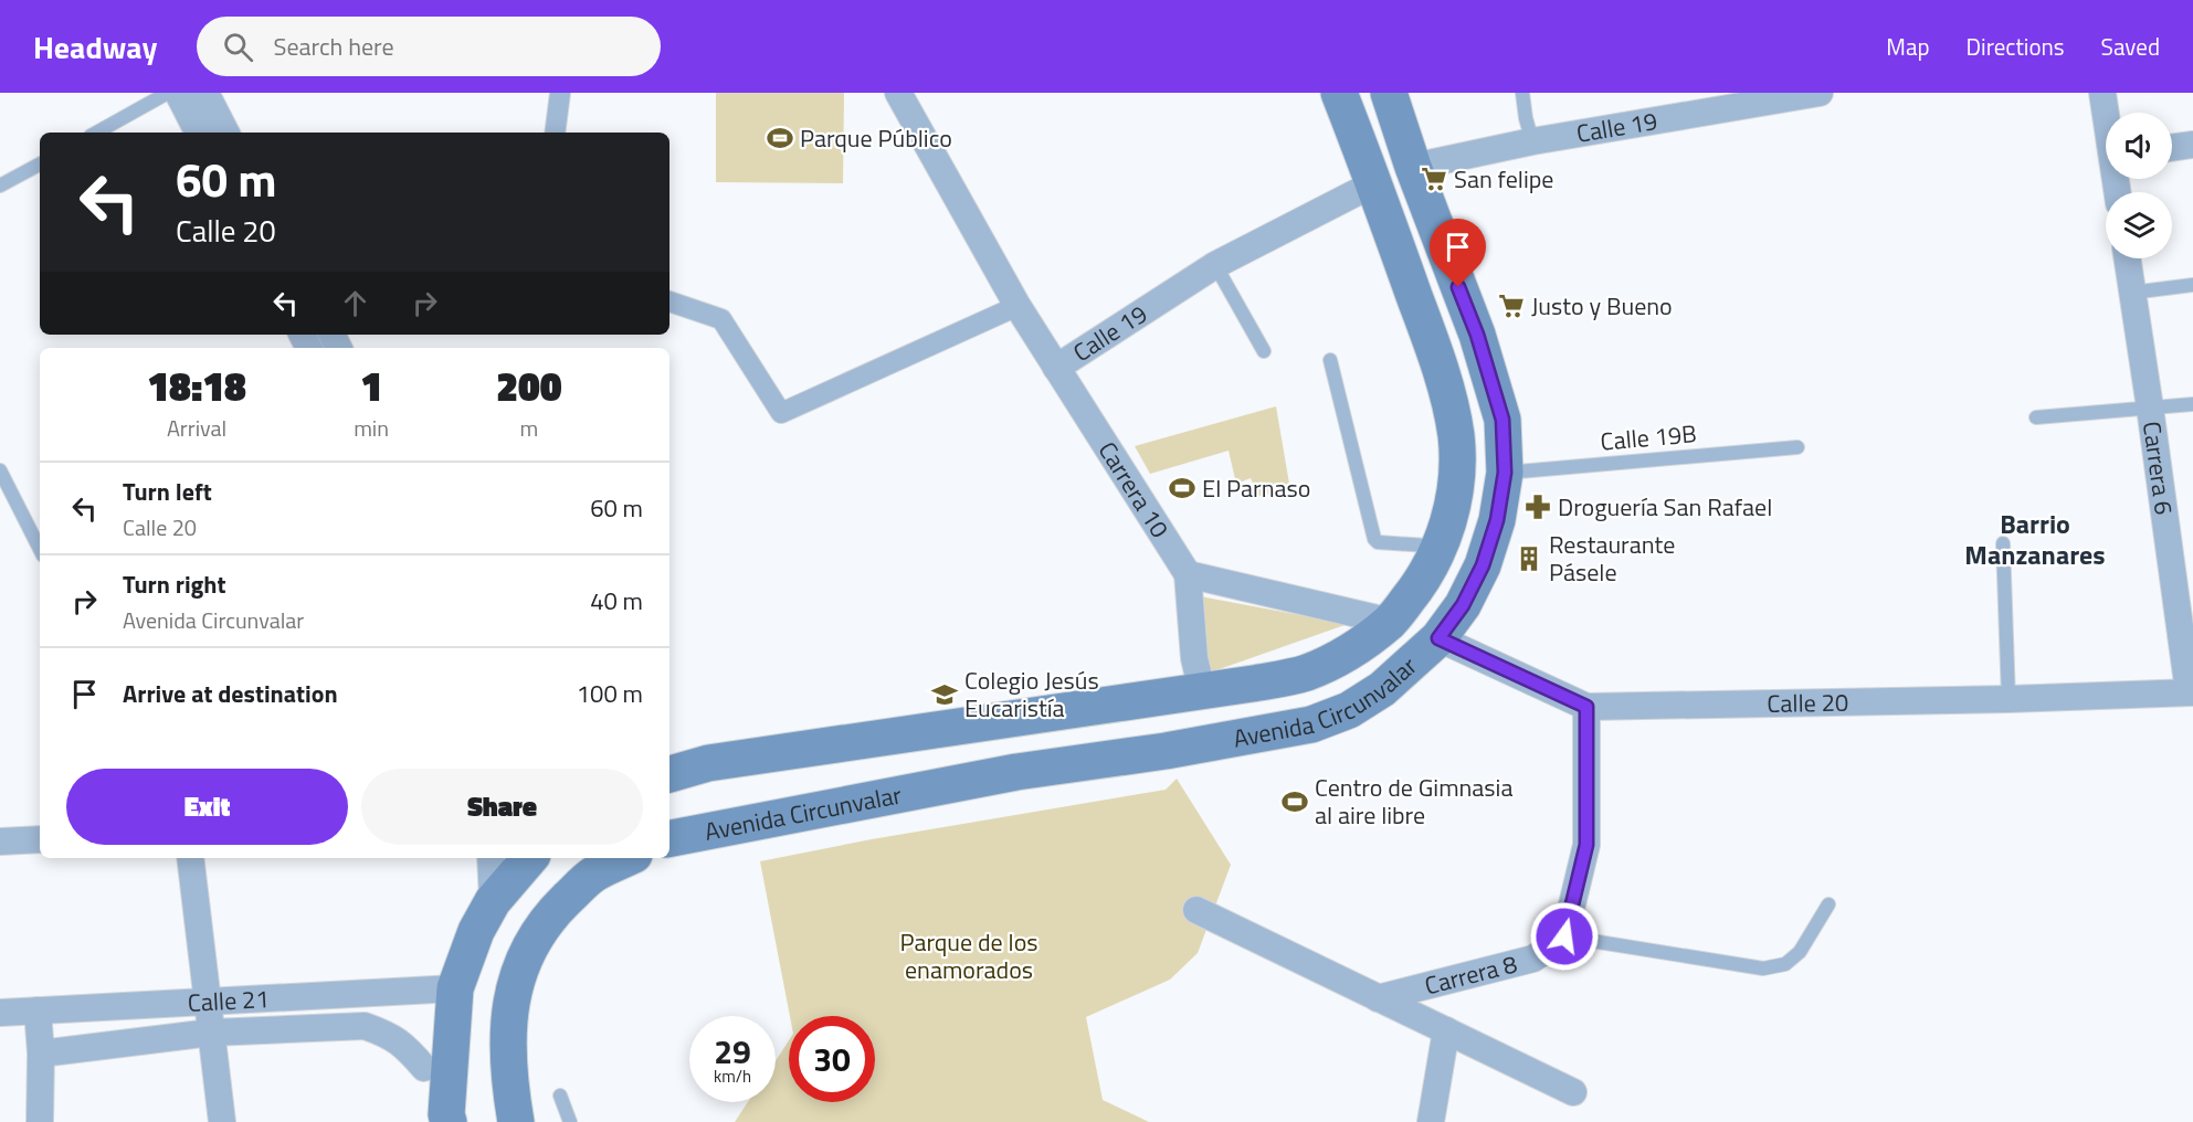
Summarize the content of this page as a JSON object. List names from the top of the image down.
{
  "streets": {
    "main road": ["Avenida Circunvalar"],
    "street": [
      "Calle 19",
      "Carrera 6",
      "Carrera 10",
      "Calle 20",
      "Carrera 8",
      "Calle 21"
    ],
    "lane": ["Calle 19B"]
  },
  "crossings": [
    ["Calle 19", "Carrera 10"],
    ["Calle 19", "Avenida Circunvalar"],
    ["Calle 19B", "Avenida Circunvalar"],
    ["Carrera 6", "Calle 20"],
    ["Carrera 10", "Avenida Circunvalar"],
    ["Avenida Circunvalar", "Calle 20"]
  ],
  "districts": ["Barrio Manzanares"],
  "parks": ["Parque de los enamorados"],
  "places": {
    "sports": ["Parque Público", "El Parnaso", "Centro de Gimnasia al aire libre"],
    "supermarket": ["San felipe", "Justo y Bueno"],
    "pharmacy": ["Droguería San Rafael"],
    "building": ["Restaurante Pásele"],
    "school or university": ["Colegio Jesús Eucaristía"]
  },
  "page": {
    "header": "Headway",
    "search": "Search here",
    "nav": ["Map", "Directions", "Saved"],
    "turn": ["60 m", "Calle 20"],
    "eta": [
      "18:18",
      "Arrival",
      "1",
      "min",
      "200",
      "m"
    ],
    "list": [
      {
        "name": "Turn left",
        "note": "Calle 20",
        "value": "60 m"
      },
      {
        "name": "Turn right",
        "note": "Avenida Circunvalar",
        "value": "40 m"
      },
      {
        "name": "Arrive at destination",
        "value": "100 m"
      }
    ],
    "buttons": ["Exit", "Share"],
    "speed": "29 km/h",
    "limit": "30"
  }
}
